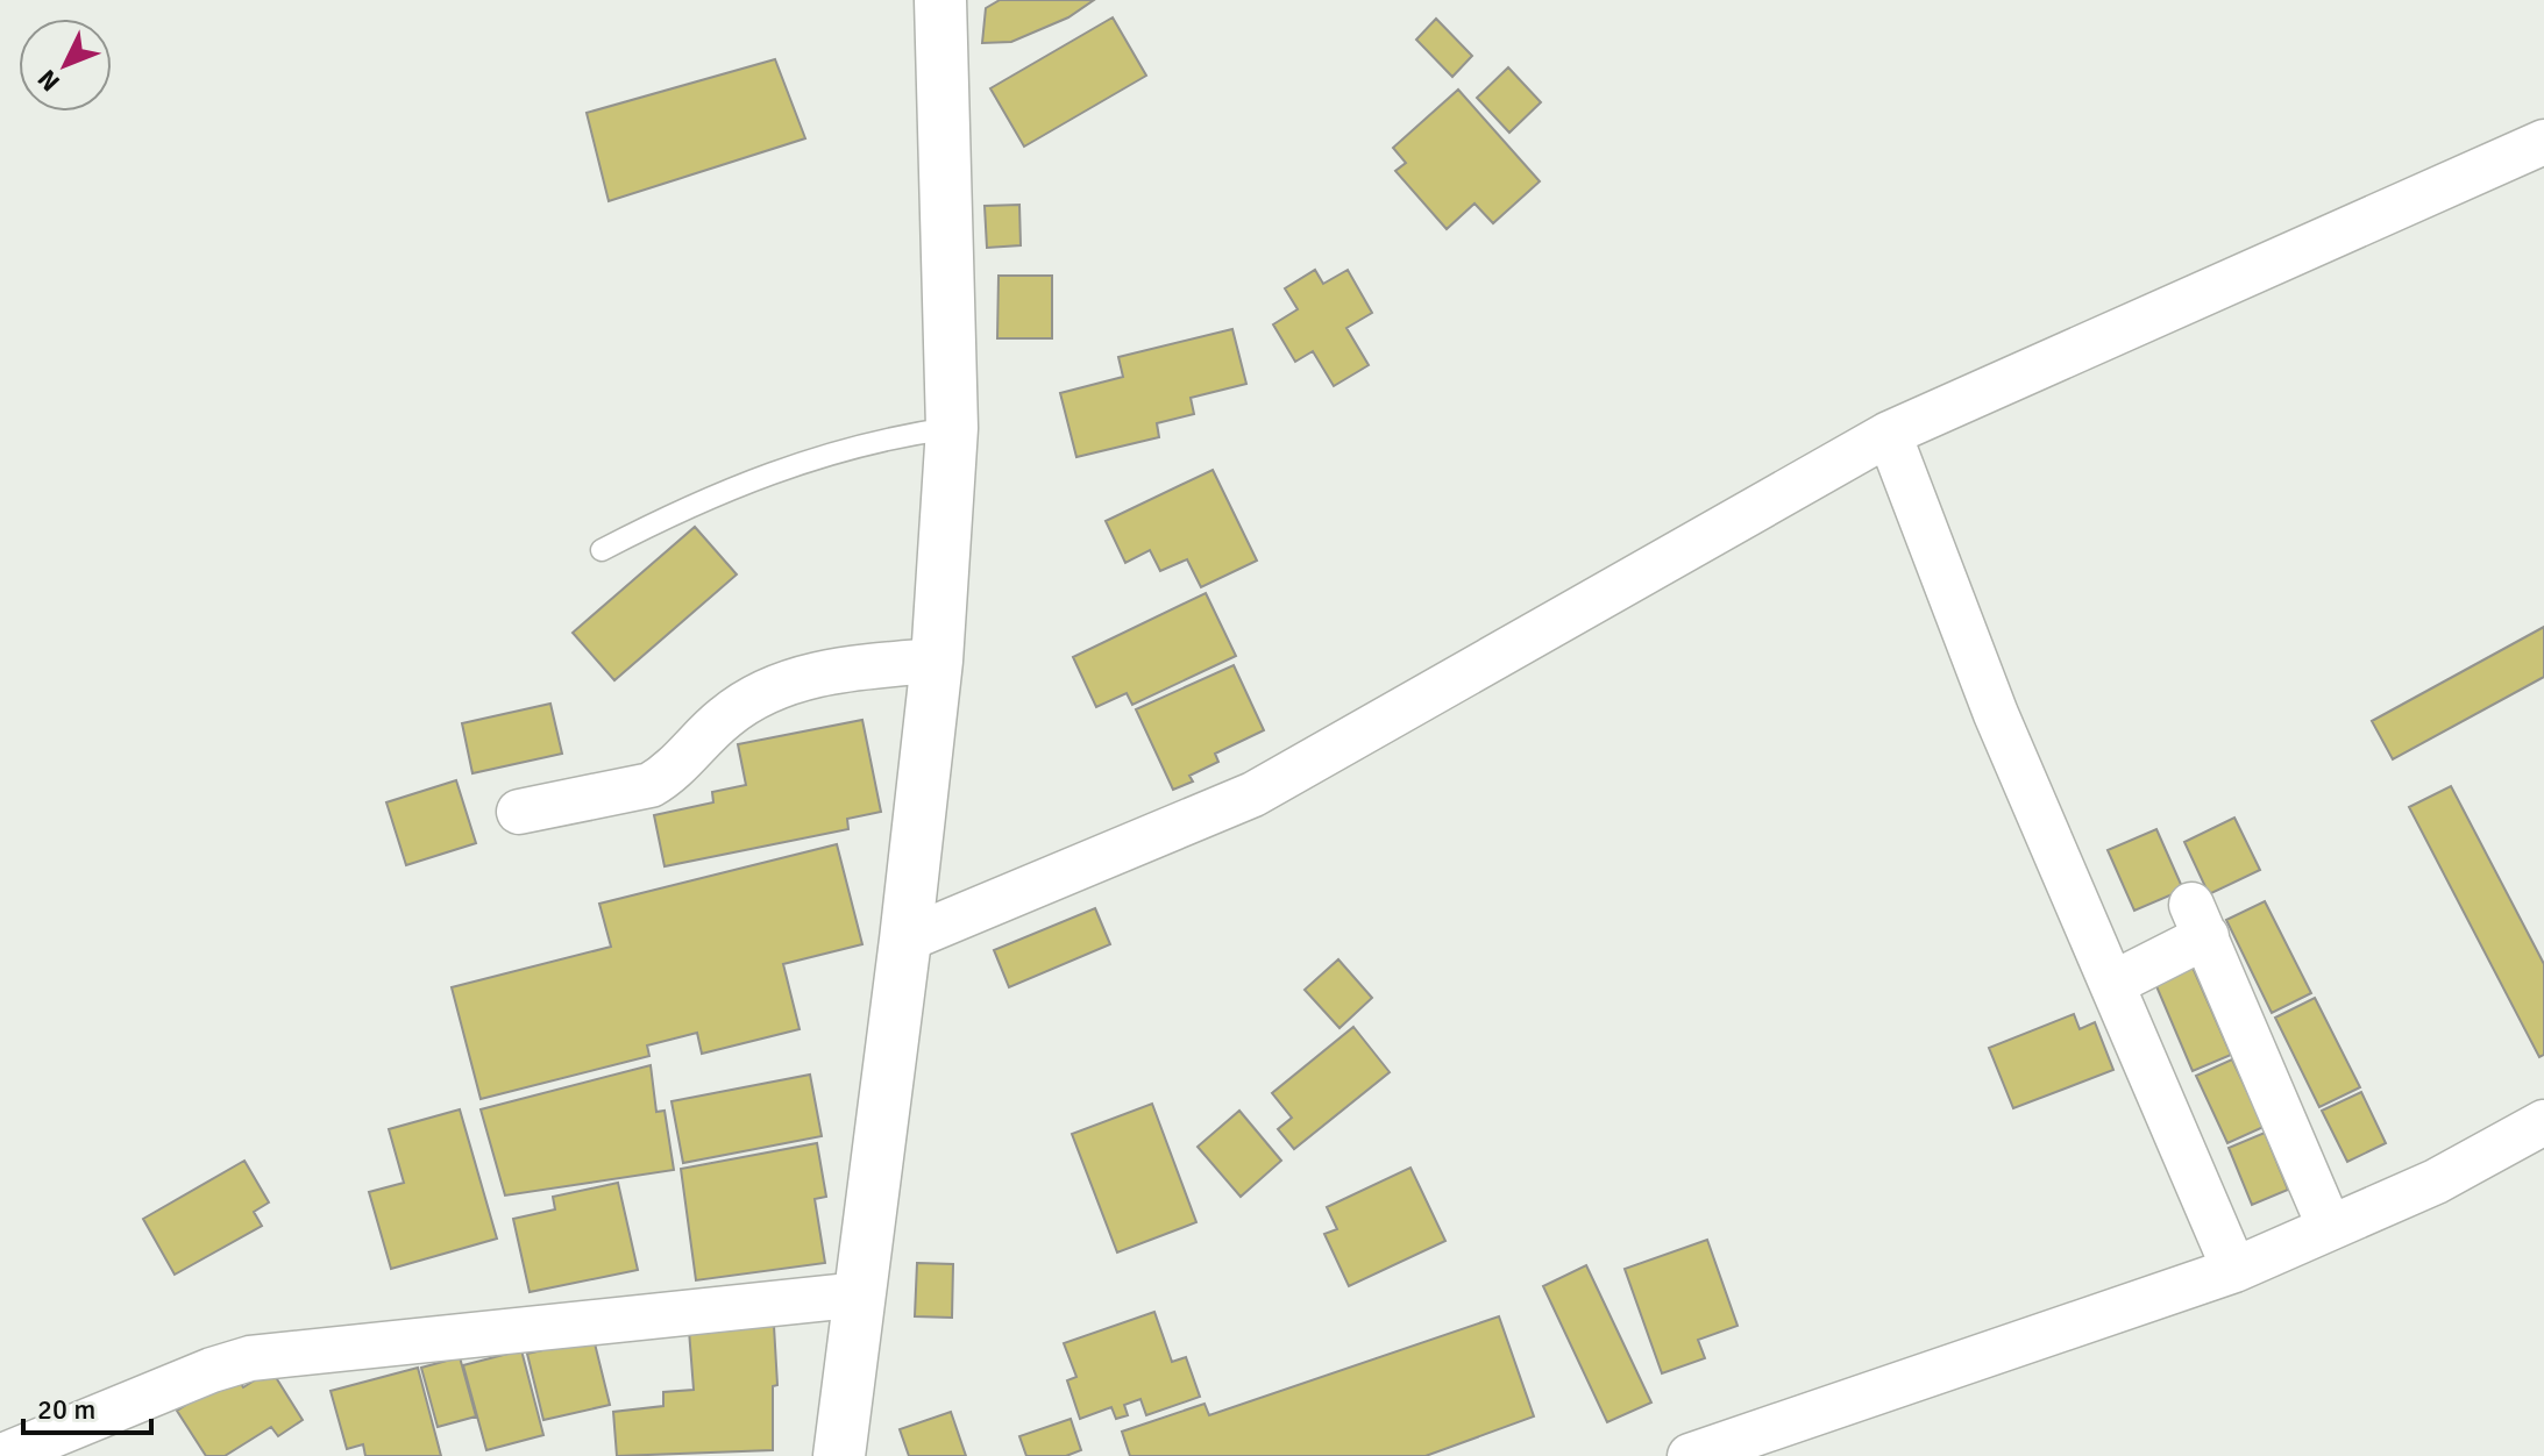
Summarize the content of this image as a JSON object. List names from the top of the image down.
{
  "scale_bar": "20 m",
  "north": "bottom left"
}
